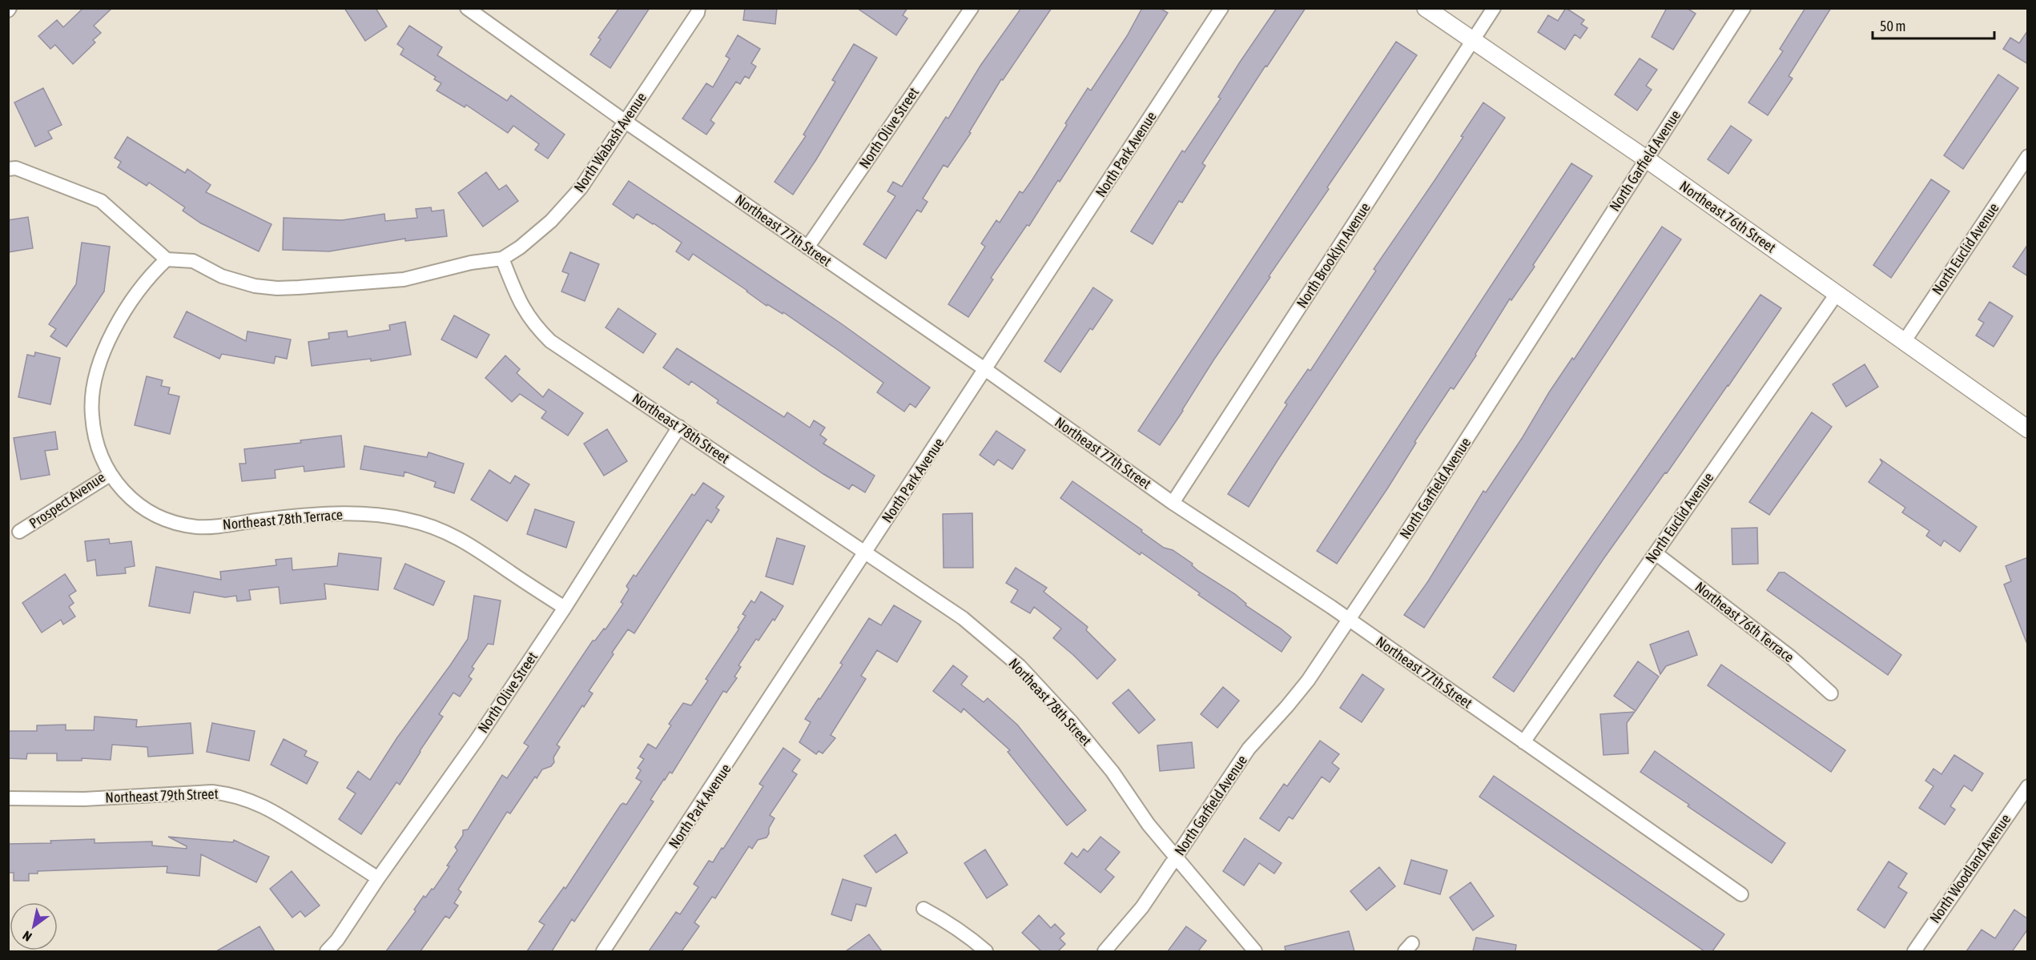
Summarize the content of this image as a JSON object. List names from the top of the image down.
{
  "streets": {
    "street": [
      "North Olive Street",
      "North Wabash Avenue",
      "North Park Avenue",
      "North Garfield Avenue",
      "Northeast 76th Street",
      "Northeast 77th Street",
      "North Euclid Avenue",
      "North Brooklyn Avenue",
      "Northeast 78th Street",
      "Prospect Avenue",
      "Northeast 78th Terrace",
      "Northeast 76th Terrace",
      "Northeast 79th Street",
      "North Woodland Avenue"
    ]
  },
  "crossings": [
    ["North Olive Street", "Northeast 77th Street"],
    ["North Olive Street", "Northeast 78th Street"],
    ["North Olive Street", "Northeast 78th Terrace"],
    ["North Olive Street", "Northeast 79th Street"],
    ["North Wabash Avenue", "Northeast 77th Street"],
    ["North Wabash Avenue", "Northeast 78th Street"],
    ["North Park Avenue", "Northeast 77th Street"],
    ["North Park Avenue", "Northeast 78th Street"],
    ["North Garfield Avenue", "Northeast 76th Street"],
    ["North Garfield Avenue", "Northeast 77th Street"],
    ["North Garfield Avenue", "Northeast 78th Street"],
    ["Northeast 76th Street", "North Euclid Avenue"],
    ["Northeast 76th Street", "North Brooklyn Avenue"],
    ["Northeast 77th Street", "North Euclid Avenue"],
    ["Northeast 77th Street", "North Brooklyn Avenue"],
    ["North Euclid Avenue", "Northeast 76th Terrace"],
    ["Prospect Avenue", "Northeast 78th Terrace"]
  ],
  "scale_bar": "50 m",
  "north": "bottom left"
}
